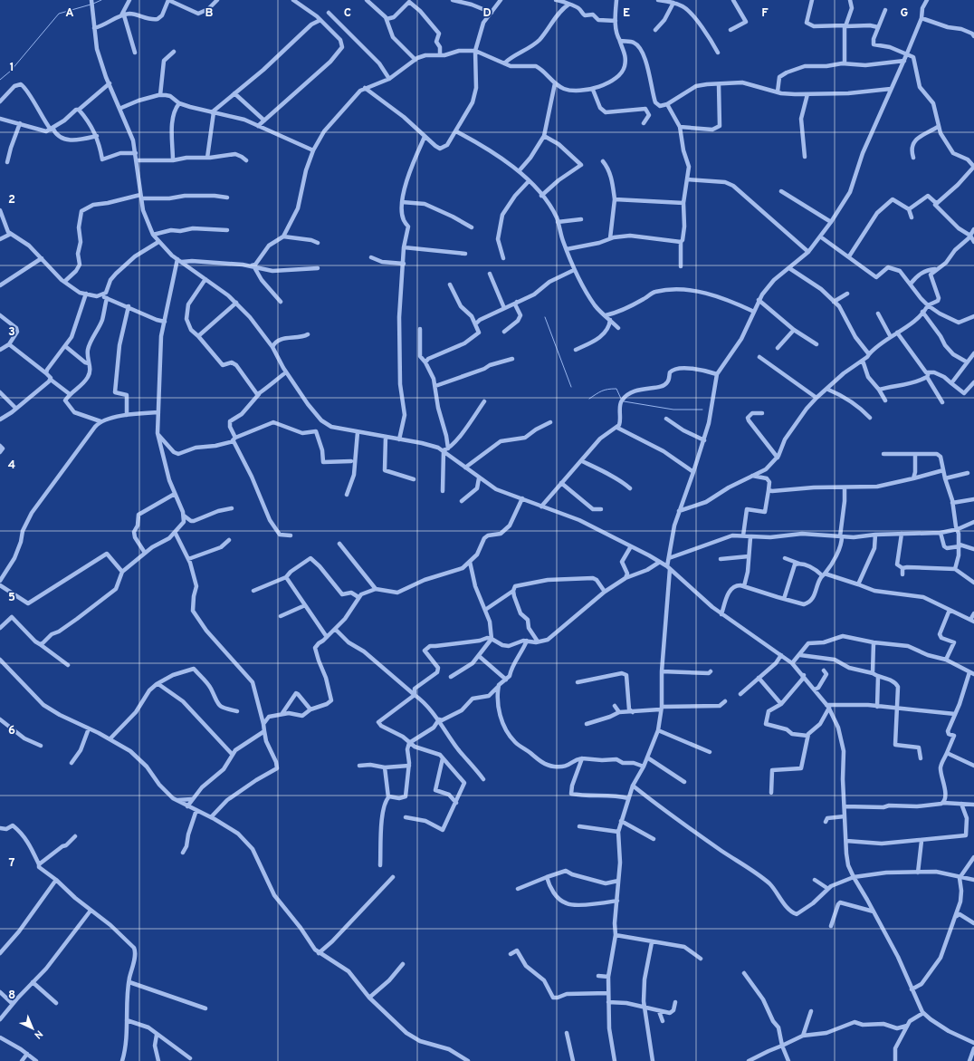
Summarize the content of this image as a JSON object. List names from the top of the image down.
{
  "north": "bottom right",
  "grid": {
    "columns": [
      "A",
      "B",
      "C",
      "D",
      "E",
      "F",
      "G"
    ],
    "rows": [
      "1",
      "2",
      "3",
      "4",
      "5",
      "6",
      "7",
      "8"
    ]
  }
}
